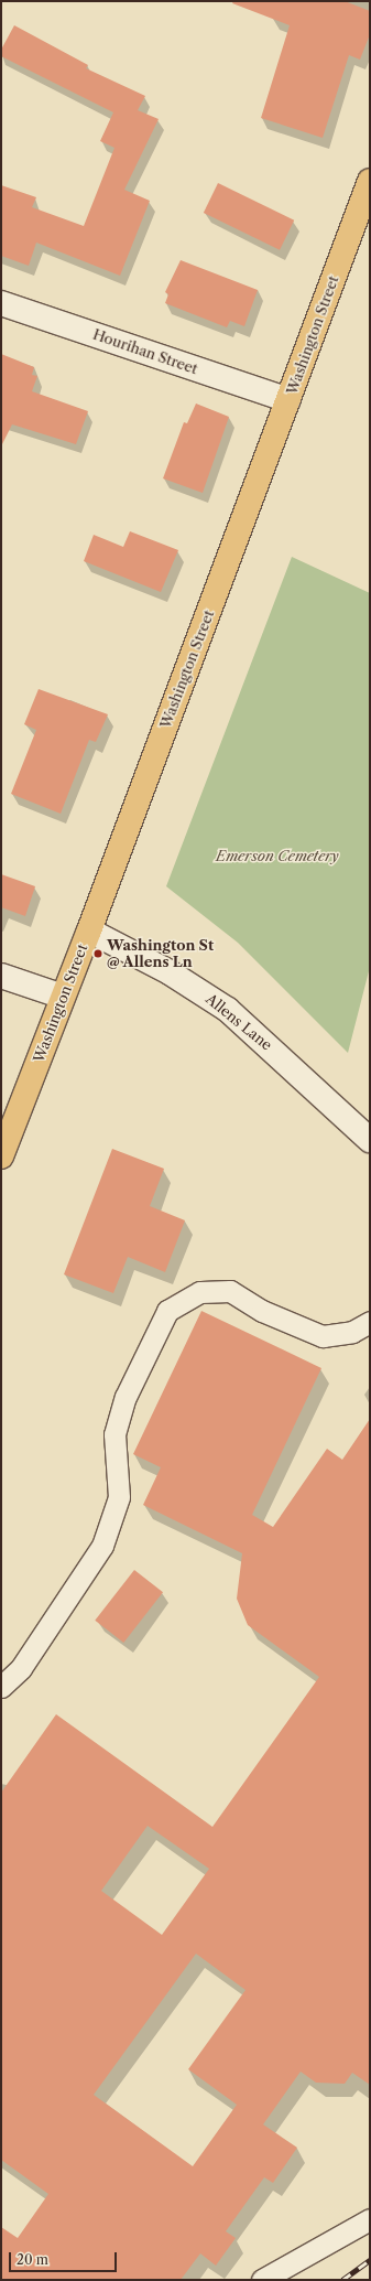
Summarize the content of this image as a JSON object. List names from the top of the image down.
{
  "streets": {
    "main road": ["Washington Street"],
    "street": ["Hourihan Street", "Allens Lane"]
  },
  "crossings": [
    ["Washington Street", "Hourihan Street"],
    ["Washington Street", "Allens Lane"]
  ],
  "parks": ["Emerson Cemetery"],
  "places": ["Washington St @ Allens Ln"],
  "scale_bar": "20 m"
}
